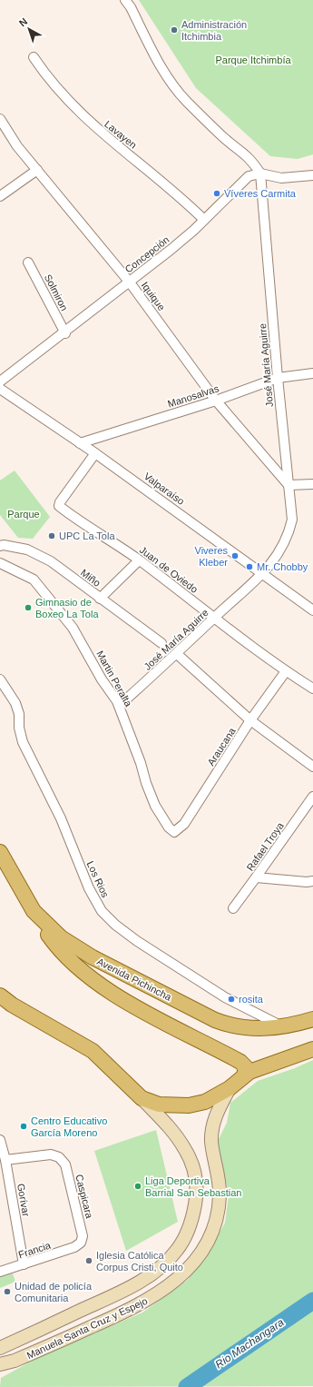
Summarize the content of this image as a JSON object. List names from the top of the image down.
{
  "streets": {
    "main road": ["Avenida Pichincha", "Manuela Santa Cruz y Espejo"],
    "street": [
      "Lavayen",
      "Concepción",
      "Solmiron",
      "Iquique",
      "José María Aguirre",
      "Manosalvas",
      "Valparaíso",
      "Juan de Oviedo",
      "Miño",
      "Martin Peralta",
      "Araucana",
      "Rafael Troya",
      "Los Rios",
      "Caspicara",
      "Gorívar",
      "Francia"
    ]
  },
  "crossings": [
    ["Lavayen", "Concepción"],
    ["Concepción", "Solmiron"],
    ["Concepción", "Iquique"],
    ["Concepción", "José María Aguirre"],
    ["Iquique", "José María Aguirre"],
    ["Iquique", "Manosalvas"],
    ["José María Aguirre", "Manosalvas"],
    ["José María Aguirre", "Valparaíso"],
    ["José María Aguirre", "Juan de Oviedo"],
    ["José María Aguirre", "Martin Peralta"],
    ["Manosalvas", "Valparaíso"],
    ["Valparaíso", "Juan de Oviedo"],
    ["Juan de Oviedo", "Araucana"],
    ["Martin Peralta", "Araucana"],
    ["Los Rios", "Avenida Pichincha"],
    ["Caspicara", "Gorívar"],
    ["Caspicara", "Francia"],
    ["Gorívar", "Francia"]
  ],
  "water": ["Rio Machangara"],
  "parks": ["Parque Itchimbía", "Parque"],
  "places": [
    "Administración Itchimbia",
    "Víveres Carmita",
    "UPC La Tola",
    "Viveres Kleber",
    "Mr. Chobby",
    "Gimnasio de Boxeo La Tola",
    "rosita",
    "Centro Educativo García Moreno",
    "Liga Deportiva Barrial San Sebastian",
    "Iglesia Católica Corpus Cristi, Quito",
    "Unidad de policía Comunitaria"
  ],
  "north": "top left"
}
